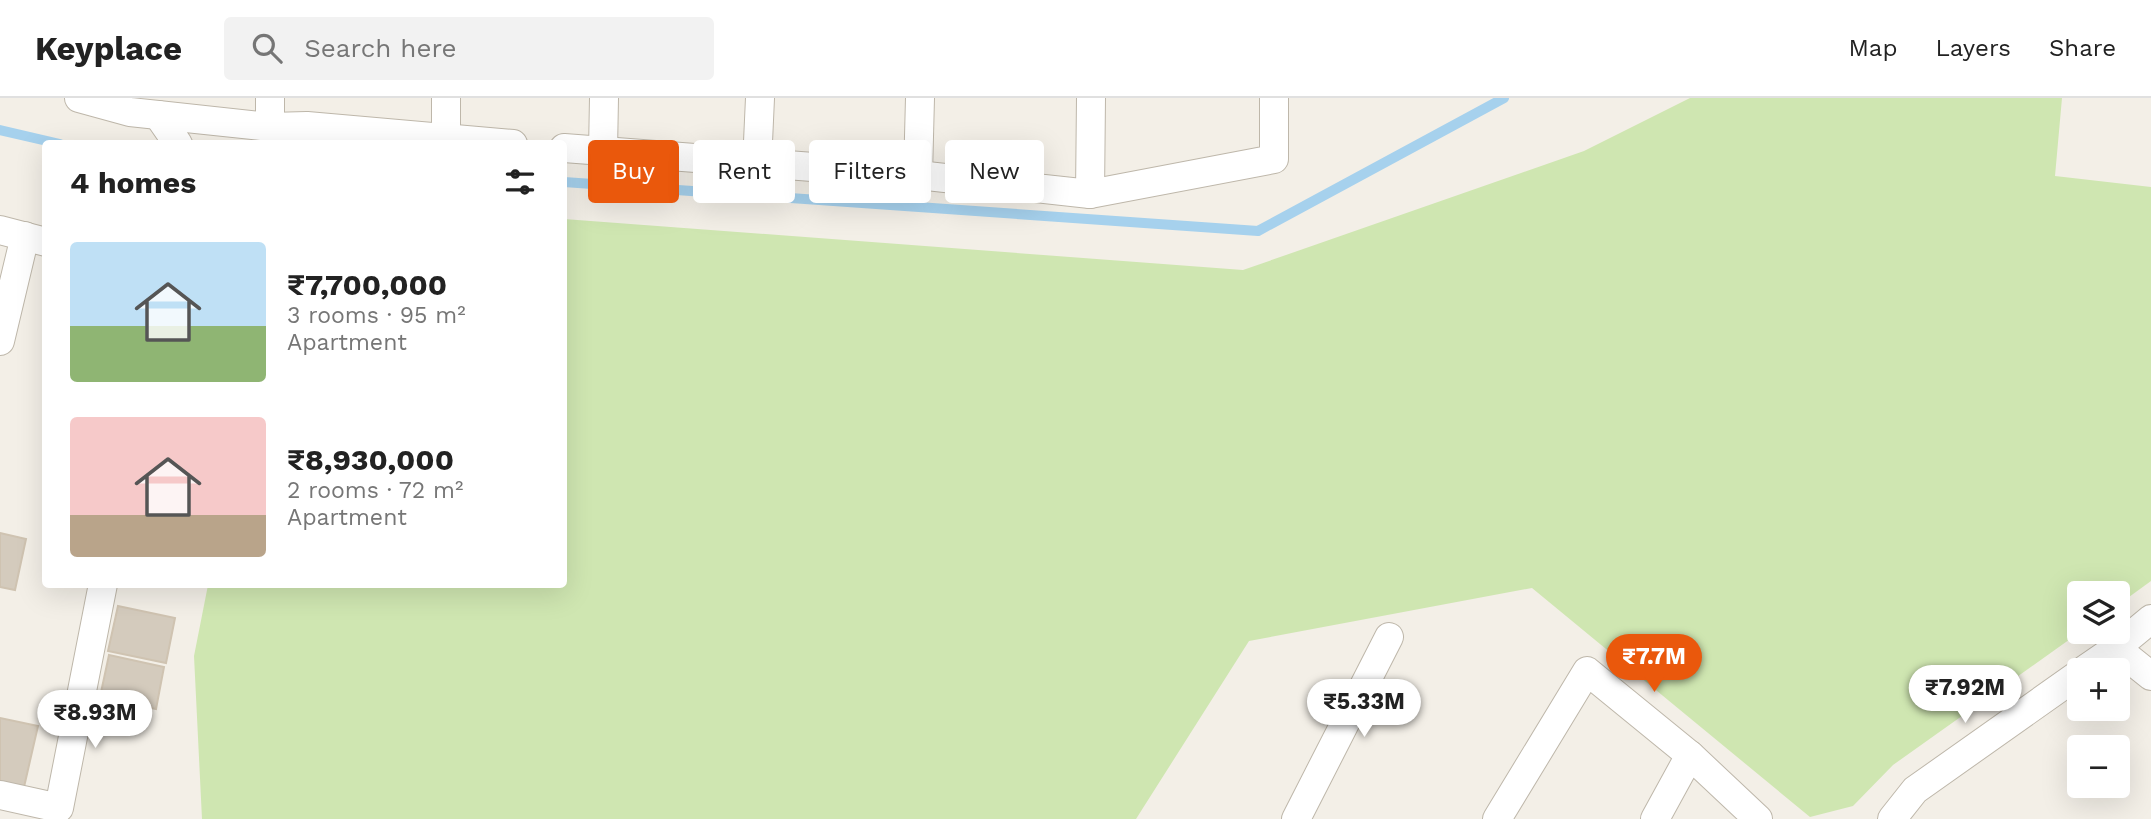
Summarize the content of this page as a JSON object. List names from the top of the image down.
{
  "page": {
    "header": "Keyplace",
    "search": "Search here",
    "nav": ["Map", "Layers", "Share"],
    "chip": [
      "Buy",
      "Rent",
      "Filters",
      "New"
    ],
    "heading": "4 homes",
    "list": [
      {
        "name": "₹7,700,000",
        "note": "3 rooms · 95 m² · Apartment"
      },
      {
        "name": "₹8,930,000",
        "note": "2 rooms · 72 m² · Apartment"
      }
    ],
    "map_buttons": ["+", "−"],
    "price": [
      "₹7.7M",
      "₹7.92M",
      "₹5.33M",
      "₹8.93M"
    ]
  }
}
